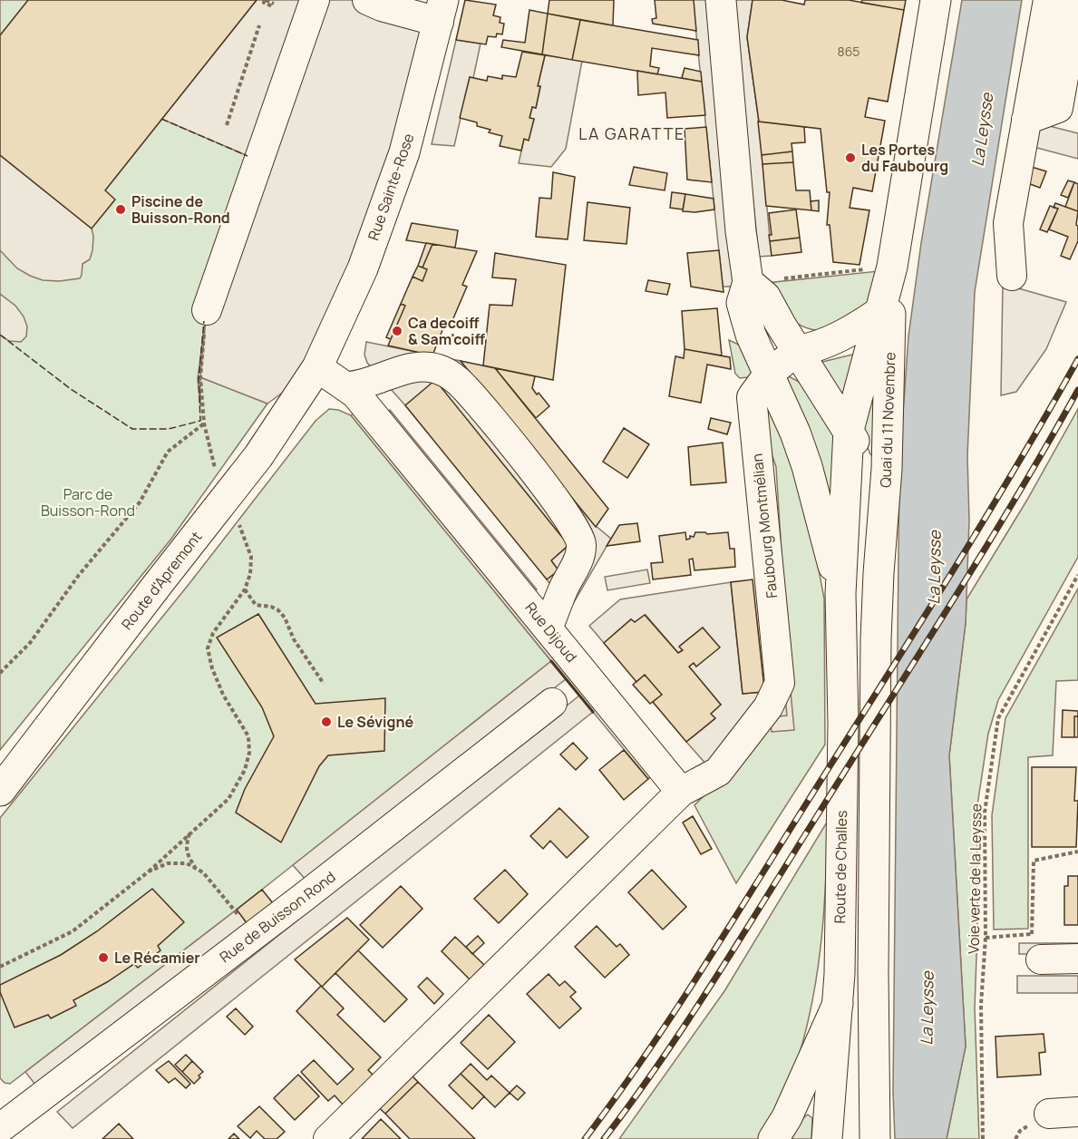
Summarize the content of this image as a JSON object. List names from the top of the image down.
{
  "streets": {
    "main road": [
      "Rue Sainte-Rose",
      "Quai du 11 Novembre",
      "Faubourg Montmélian",
      "Route d'Apremont",
      "Route de Challes"
    ],
    "street": ["Rue Dijoud", "Rue de Buisson Rond"],
    "path": ["Voie verte de la Leysse"]
  },
  "crossings": [
    ["Rue Sainte-Rose", "Route d'Apremont"],
    ["Rue Sainte-Rose", "Rue Dijoud"],
    ["Quai du 11 Novembre", "Faubourg Montmélian"],
    ["Quai du 11 Novembre", "Route de Challes"],
    ["Faubourg Montmélian", "Rue Dijoud"],
    ["Route d'Apremont", "Rue Dijoud"]
  ],
  "districts": ["LA GARATTE"],
  "water": ["La Leysse"],
  "parks": ["Parc de Buisson-Rond"],
  "places": [
    "Les Portes du Faubourg",
    "Piscine de Buisson-Rond",
    "Ca decoiff & Sam'coiff",
    "Le Sévigné",
    "Le Récamier"
  ],
  "house_numbers": ["865"]
}
